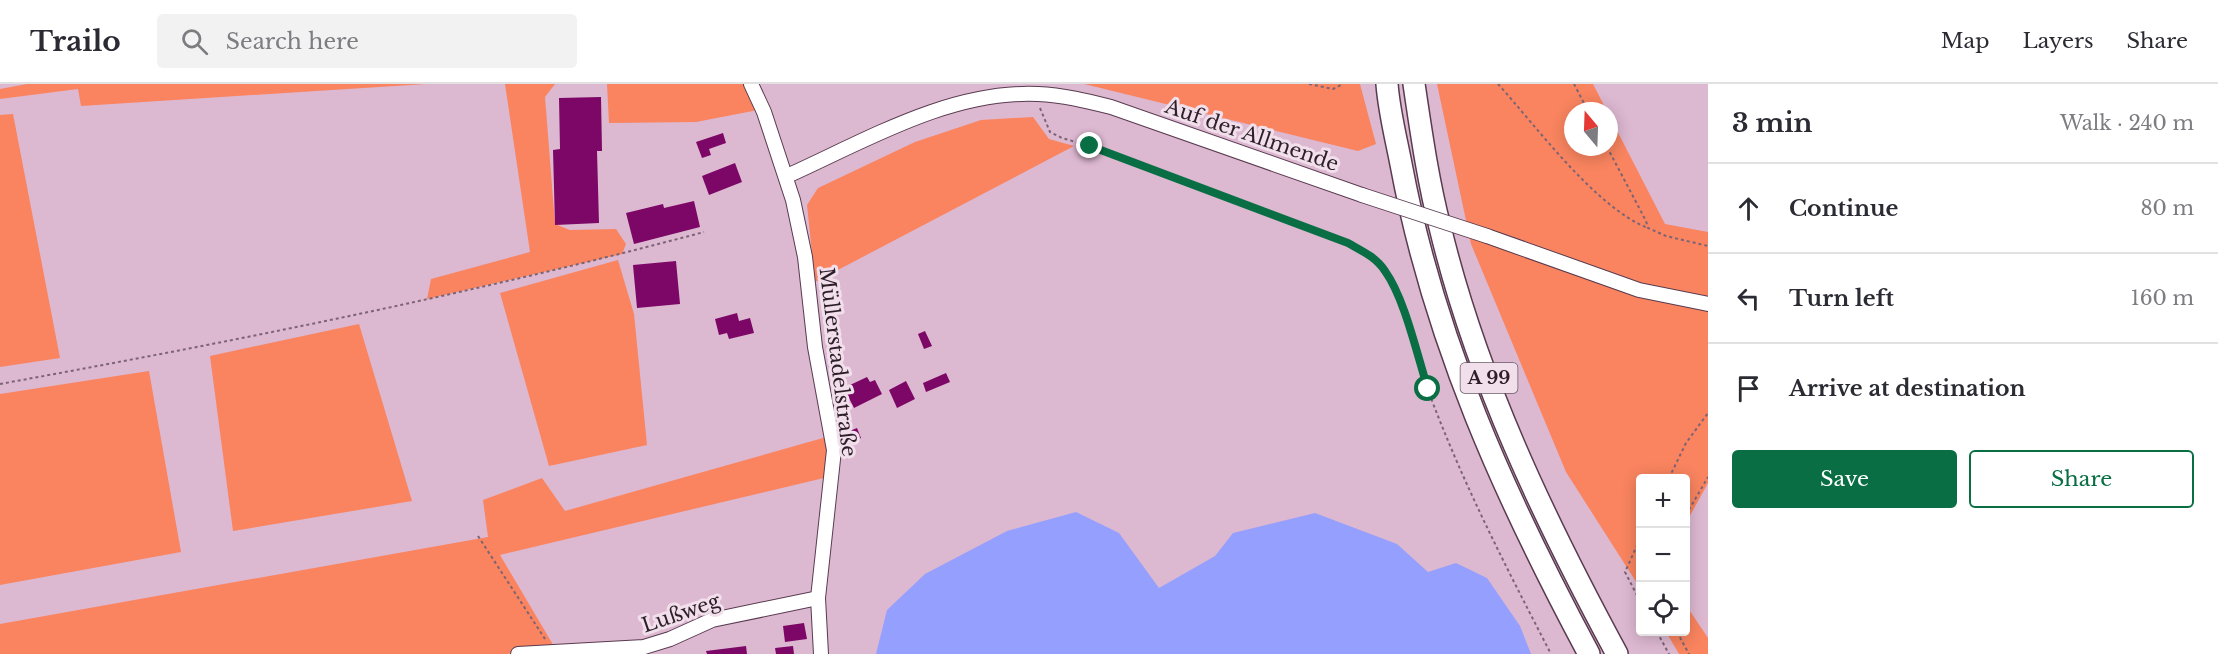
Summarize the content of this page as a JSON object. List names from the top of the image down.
{
  "streets": {
    "highway": ["A 99"],
    "street": ["Auf der Allmende", "Müllerstadelstraße", "Lußweg"]
  },
  "crossings": [
    ["Auf der Allmende", "Müllerstadelstraße"],
    ["Müllerstadelstraße", "Lußweg"]
  ],
  "north": "top",
  "page": {
    "header": "Trailo",
    "search": "Search here",
    "nav": ["Map", "Layers", "Share"],
    "heading": ["3 min", "Walk · 240 m"],
    "list": [
      ["Continue", "80 m"],
      ["Turn left", "160 m"],
      "Arrive at destination"
    ],
    "buttons": ["Save", "Share"],
    "map_buttons": ["+", "−"]
  }
}
